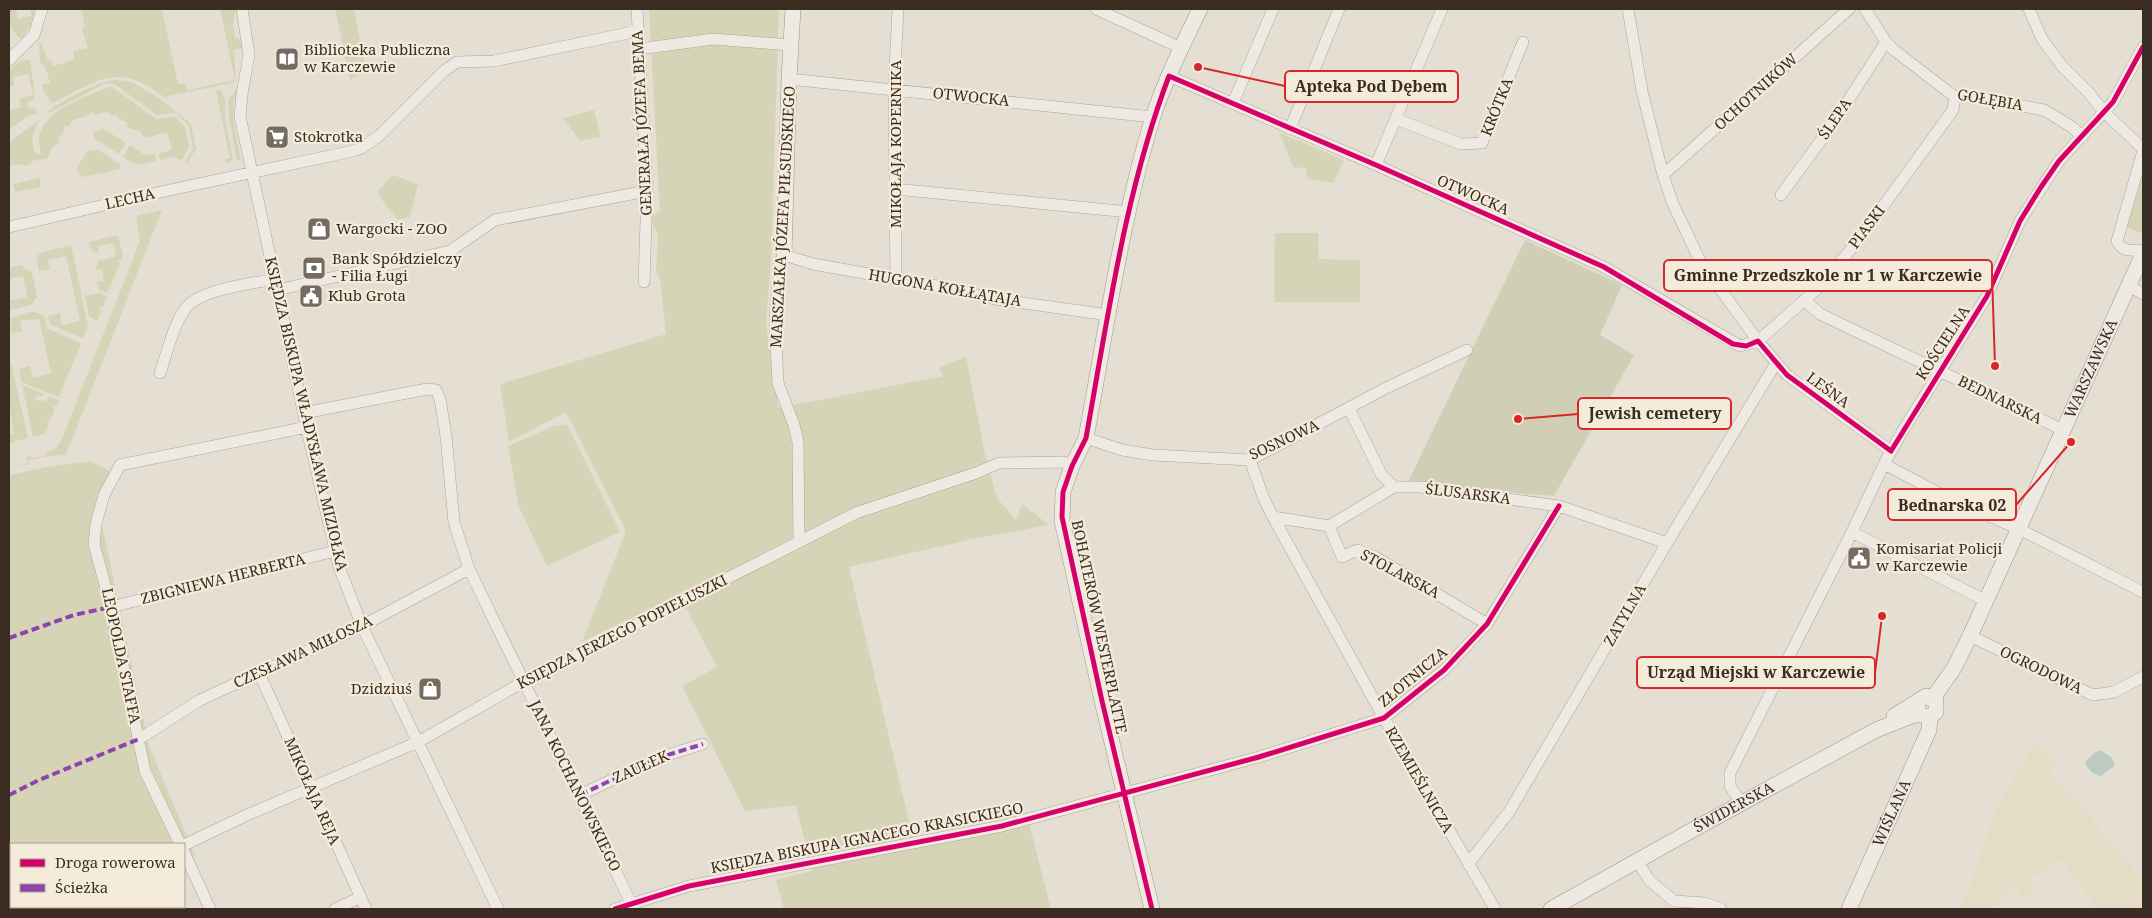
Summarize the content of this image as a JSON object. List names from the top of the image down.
{
  "streets": {
    "street": [
      "OCHOTNIKÓW",
      "OTWOCKA",
      "GOŁĘBIA",
      "KRÓTKA",
      "ŚLEPA",
      "GENERAŁA JÓZEFA BEMA",
      "MIKOŁAJA KOPERNIKA",
      "LECHA",
      "MARSZAŁKA JÓZEFA PIŁSUDSKIEGO",
      "PIASKI",
      "HUGONA KOŁŁĄTAJA",
      "KOŚCIELNA",
      "WARSZAWSKA",
      "LEŚNA",
      "BEDNARSKA",
      "KSIĘDZA BISKUPA WŁADYSŁAWA MIZIOŁKA",
      "SOSNOWA",
      "ŚLUSARSKA",
      "STOLARSKA",
      "ZBIGNIEWA HERBERTA",
      "ZATYLNA",
      "BOHATERÓW WESTERPLATTE",
      "KSIĘDZA JERZEGO POPIEŁUSZKI",
      "CZESŁAWA MIŁOSZA",
      "LEOPOLDA STAFFA",
      "OGRODOWA",
      "ZŁOTNICZA",
      "ZAUŁEK",
      "RZEMIEŚLNICZA",
      "JANA KOCHANOWSKIEGO",
      "MIKOŁAJA REJA",
      "ŚWIDERSKA",
      "WIŚLANA",
      "KSIĘDZA BISKUPA IGNACEGO KRASICKIEGO"
    ]
  },
  "crossings": [
    ["OCHOTNIKÓW", "LEŚNA"],
    ["OTWOCKA", "MIKOŁAJA KOPERNIKA"],
    ["OTWOCKA", "MARSZAŁKA JÓZEFA PIŁSUDSKIEGO"],
    ["OTWOCKA", "PIASKI"],
    ["OTWOCKA", "LEŚNA"],
    ["OTWOCKA", "BOHATERÓW WESTERPLATTE"],
    ["GOŁĘBIA", "ŚLEPA"],
    ["GOŁĘBIA", "PIASKI"],
    ["GOŁĘBIA", "KOŚCIELNA"],
    ["GENERAŁA JÓZEFA BEMA", "LECHA"],
    ["MIKOŁAJA KOPERNIKA", "HUGONA KOŁŁĄTAJA"],
    ["LECHA", "KSIĘDZA BISKUPA WŁADYSŁAWA MIZIOŁKA"],
    ["MARSZAŁKA JÓZEFA PIŁSUDSKIEGO", "HUGONA KOŁŁĄTAJA"],
    ["MARSZAŁKA JÓZEFA PIŁSUDSKIEGO", "KSIĘDZA JERZEGO POPIEŁUSZKI"],
    ["PIASKI", "LEŚNA"],
    ["PIASKI", "BEDNARSKA"],
    ["HUGONA KOŁŁĄTAJA", "BOHATERÓW WESTERPLATTE"],
    ["KOŚCIELNA", "LEŚNA"],
    ["KOŚCIELNA", "BEDNARSKA"],
    ["KOŚCIELNA", "ŚWIDERSKA"],
    ["WARSZAWSKA", "BEDNARSKA"],
    ["WARSZAWSKA", "OGRODOWA"],
    ["WARSZAWSKA", "ŚWIDERSKA"],
    ["WARSZAWSKA", "WIŚLANA"],
    ["LEŚNA", "ZATYLNA"],
    ["KSIĘDZA BISKUPA WŁADYSŁAWA MIZIOŁKA", "ZBIGNIEWA HERBERTA"],
    ["KSIĘDZA BISKUPA WŁADYSŁAWA MIZIOŁKA", "KSIĘDZA JERZEGO POPIEŁUSZKI"],
    ["KSIĘDZA BISKUPA WŁADYSŁAWA MIZIOŁKA", "CZESŁAWA MIŁOSZA"],
    ["KSIĘDZA BISKUPA WŁADYSŁAWA MIZIOŁKA", "LEOPOLDA STAFFA"],
    ["KSIĘDZA BISKUPA WŁADYSŁAWA MIZIOŁKA", "JANA KOCHANOWSKIEGO"],
    ["SOSNOWA", "BOHATERÓW WESTERPLATTE"],
    ["SOSNOWA", "RZEMIEŚLNICZA"],
    ["ŚLUSARSKA", "ZATYLNA"],
    ["ŚLUSARSKA", "ZŁOTNICZA"],
    ["STOLARSKA", "ZŁOTNICZA"],
    ["ZBIGNIEWA HERBERTA", "LEOPOLDA STAFFA"],
    ["ZATYLNA", "RZEMIEŚLNICZA"],
    ["BOHATERÓW WESTERPLATTE", "KSIĘDZA JERZEGO POPIEŁUSZKI"],
    ["BOHATERÓW WESTERPLATTE", "ZŁOTNICZA"],
    ["BOHATERÓW WESTERPLATTE", "KSIĘDZA BISKUPA IGNACEGO KRASICKIEGO"],
    ["KSIĘDZA JERZEGO POPIEŁUSZKI", "JANA KOCHANOWSKIEGO"],
    ["KSIĘDZA JERZEGO POPIEŁUSZKI", "MIKOŁAJA REJA"],
    ["CZESŁAWA MIŁOSZA", "LEOPOLDA STAFFA"],
    ["CZESŁAWA MIŁOSZA", "JANA KOCHANOWSKIEGO"],
    ["CZESŁAWA MIŁOSZA", "MIKOŁAJA REJA"],
    ["ZŁOTNICZA", "RZEMIEŚLNICZA"],
    ["ZŁOTNICZA", "KSIĘDZA BISKUPA IGNACEGO KRASICKIEGO"],
    ["ZAUŁEK", "JANA KOCHANOWSKIEGO"],
    ["JANA KOCHANOWSKIEGO", "KSIĘDZA BISKUPA IGNACEGO KRASICKIEGO"],
    ["ŚWIDERSKA", "WIŚLANA"]
  ],
  "places": {
    "library": ["Biblioteka Publiczna w Karczewie"],
    "other": [
      "Apteka Pod Dębem",
      "Gminne Przedszkole nr 1 w Karczewie",
      "Jewish cemetery",
      "Bednarska 02",
      "Urząd Miejski w Karczewie"
    ],
    "supermarket": ["Stokrotka"],
    "shop": ["Wargocki - ZOO", "Dzidziuś"],
    "bank": ["Bank Spółdzielczy - Filia Ługi"],
    "public building": ["Klub Grota", "Komisariat Policji w Karczewie"]
  },
  "legend": ["Droga rowerowa", "Ścieżka"]
}
